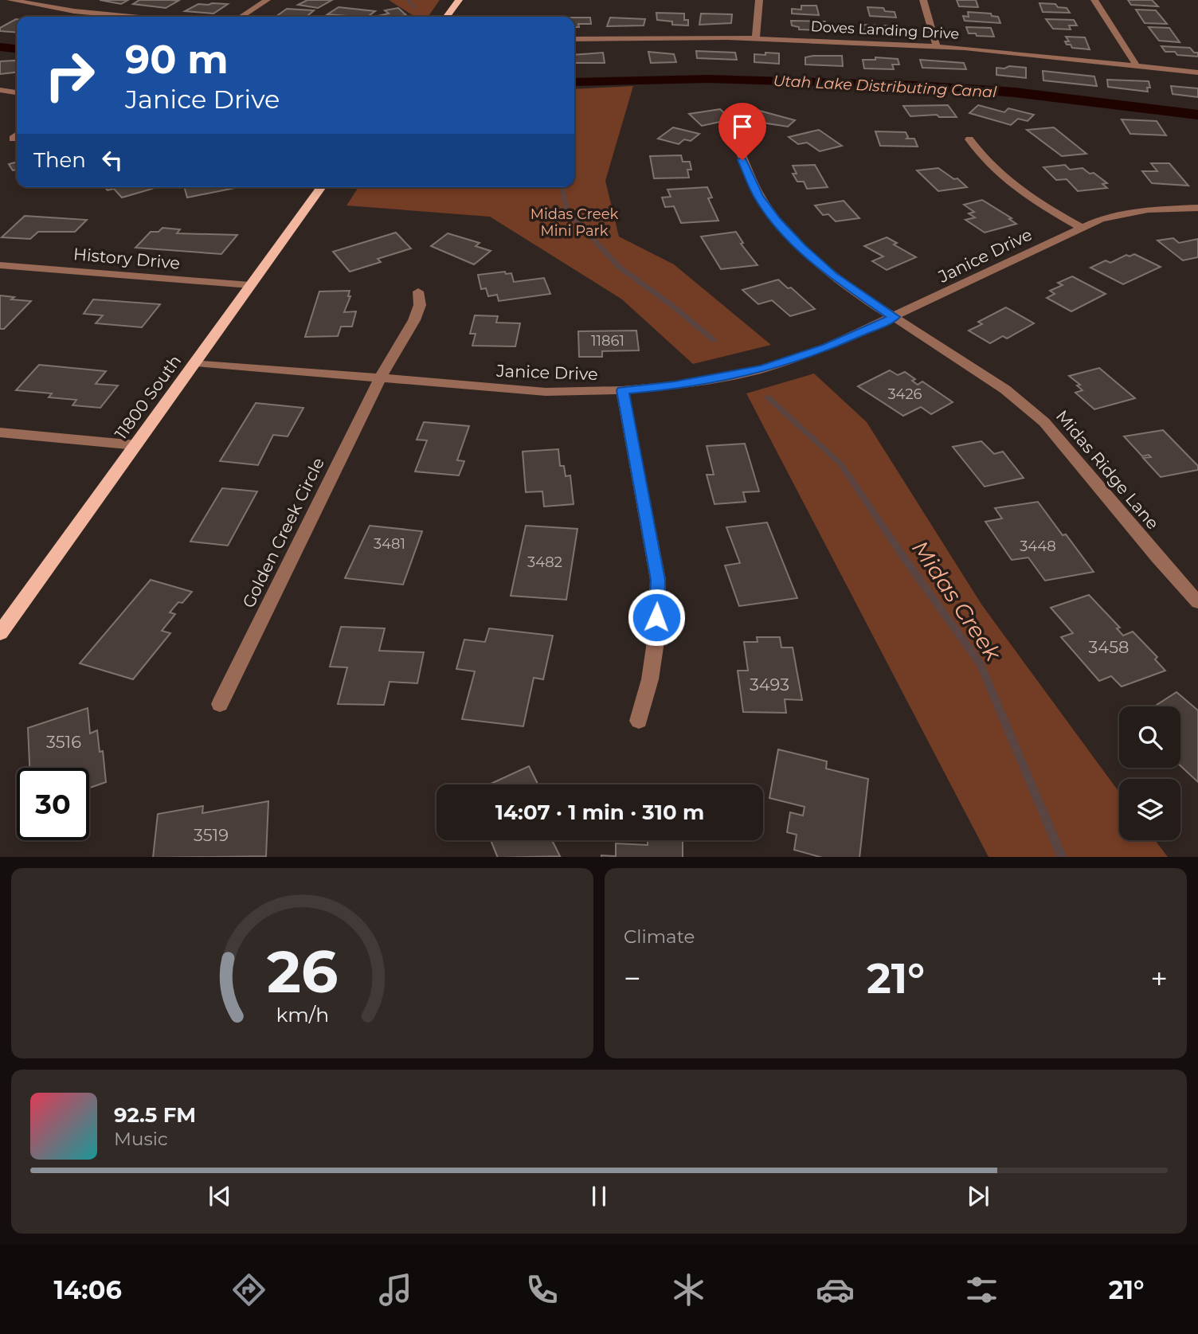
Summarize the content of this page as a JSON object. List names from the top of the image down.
{
  "streets": {
    "main road": ["11800 South"],
    "street": [
      "Doves Landing Drive",
      "Janice Drive",
      "History Drive",
      "Midas Ridge Lane",
      "Golden Creek Circle"
    ]
  },
  "crossings": [
    ["Janice Drive", "11800 South"],
    ["Janice Drive", "Midas Ridge Lane"],
    ["Janice Drive", "Golden Creek Circle"],
    ["History Drive", "11800 South"]
  ],
  "water": ["Utah Lake Distributing Canal", "Midas Creek"],
  "parks": ["Midas Creek Mini Park"],
  "house_numbers": [
    "11861",
    "3426",
    "3481",
    "3448",
    "3482",
    "3458",
    "3493",
    "3516",
    "3519"
  ],
  "page": {
    "turn": ["90 m", "Janice Drive"],
    "then": "Then",
    "limit": "30",
    "trip": "14:07 · 1 min · 310 m",
    "tile": "Climate",
    "heat": ["−", "21°", "+"],
    "song": ["92.5 FM", "Music"],
    "tabs": ["14:06", "21°"],
    "gauge": ["26", "km/h"]
  }
}
